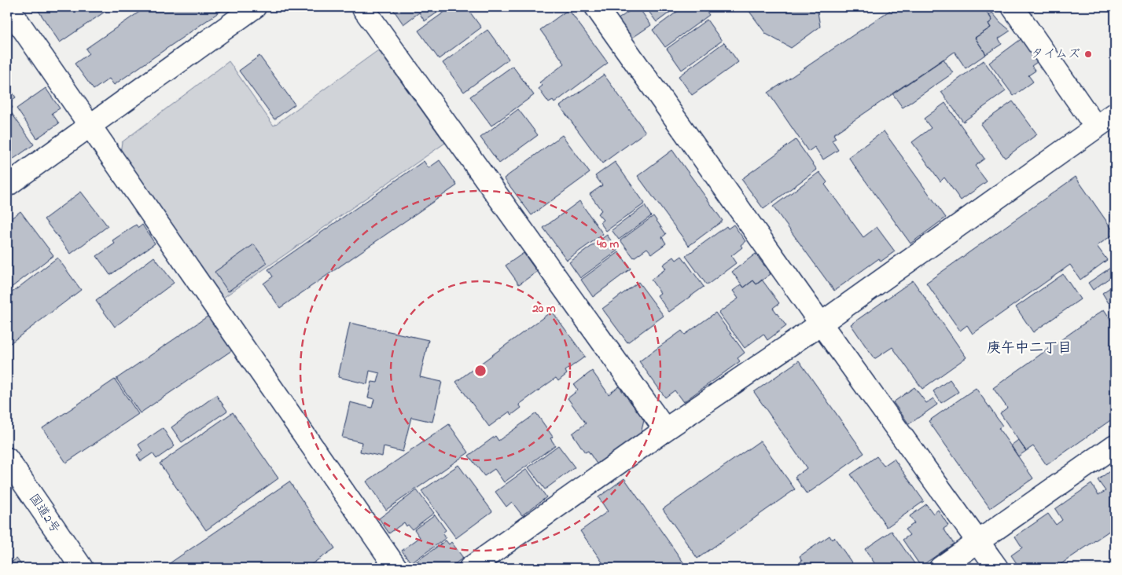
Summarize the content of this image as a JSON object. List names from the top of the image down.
{
  "streets": {
    "main road": ["国道2号"]
  },
  "districts": ["庚午中二丁目"],
  "places": ["タイムズ"],
  "rings": ["40 m", "20 m"]
}
